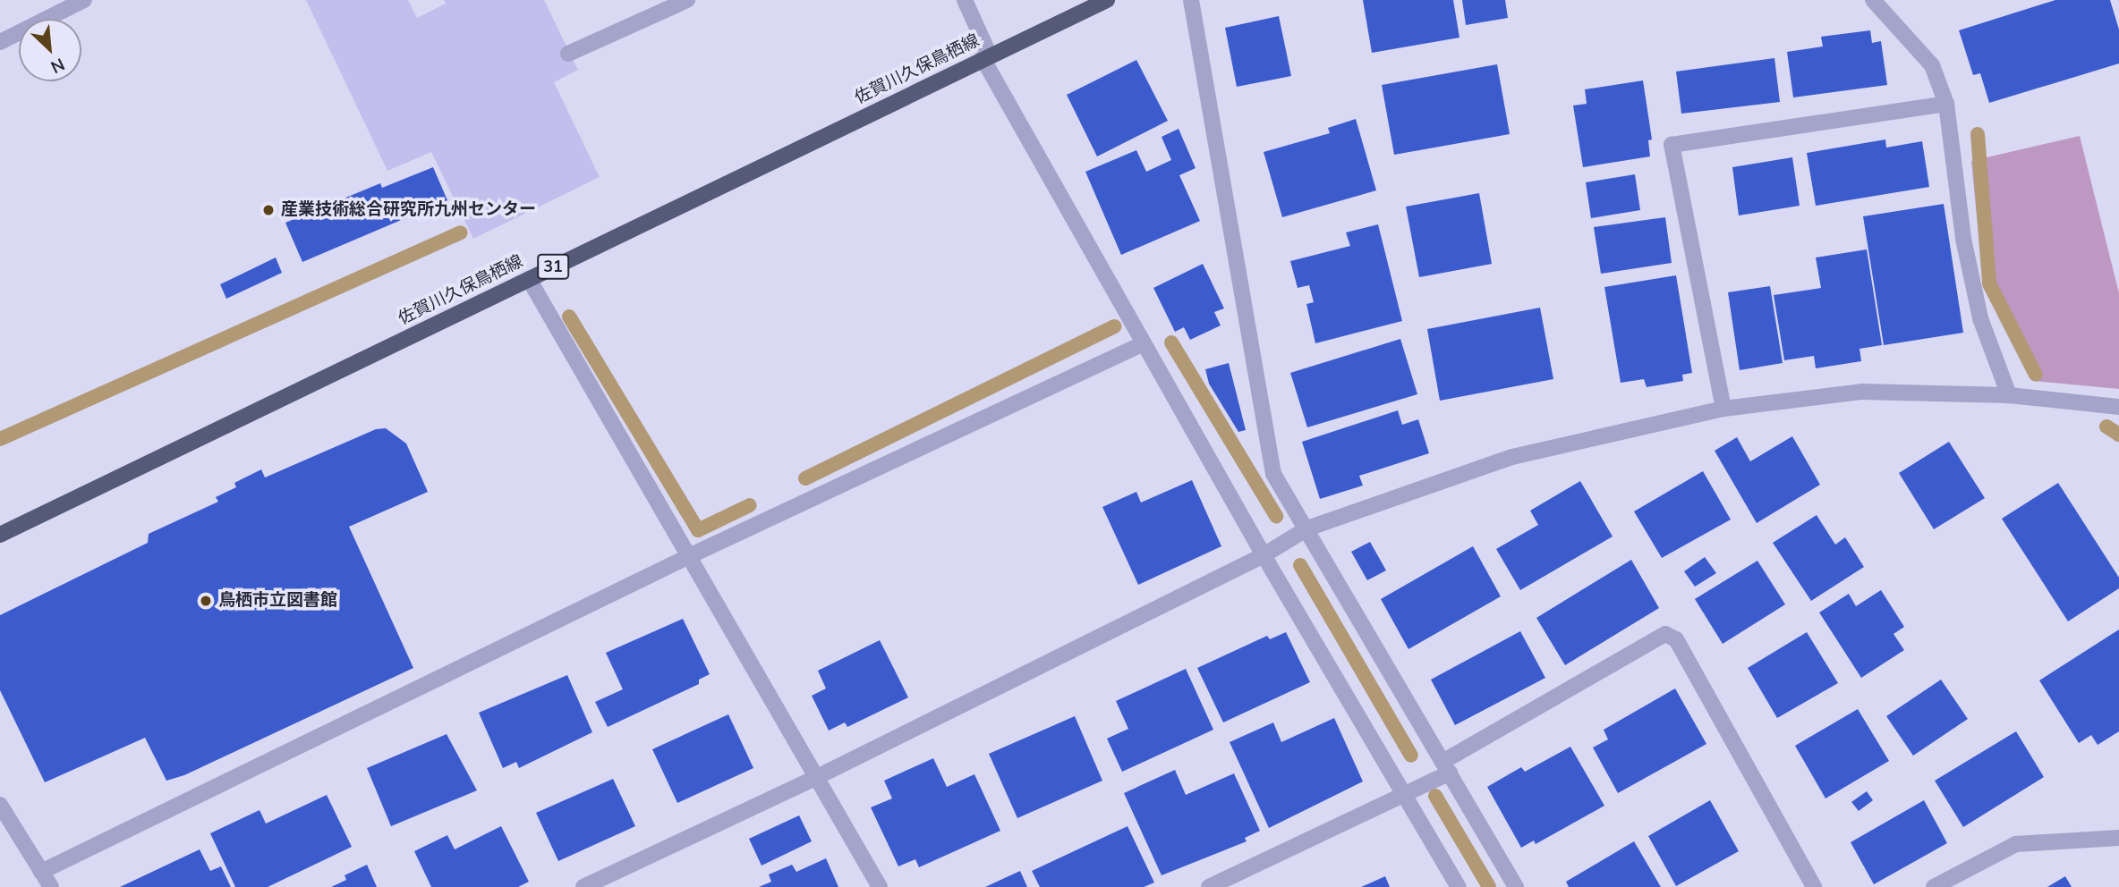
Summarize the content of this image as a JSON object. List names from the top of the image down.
{
  "streets": {
    "main road": ["佐賀川久保鳥栖線", "31"]
  },
  "places": ["産業技術総合研究所九州センター", "鳥栖市立図書館"],
  "north": "bottom right"
}
